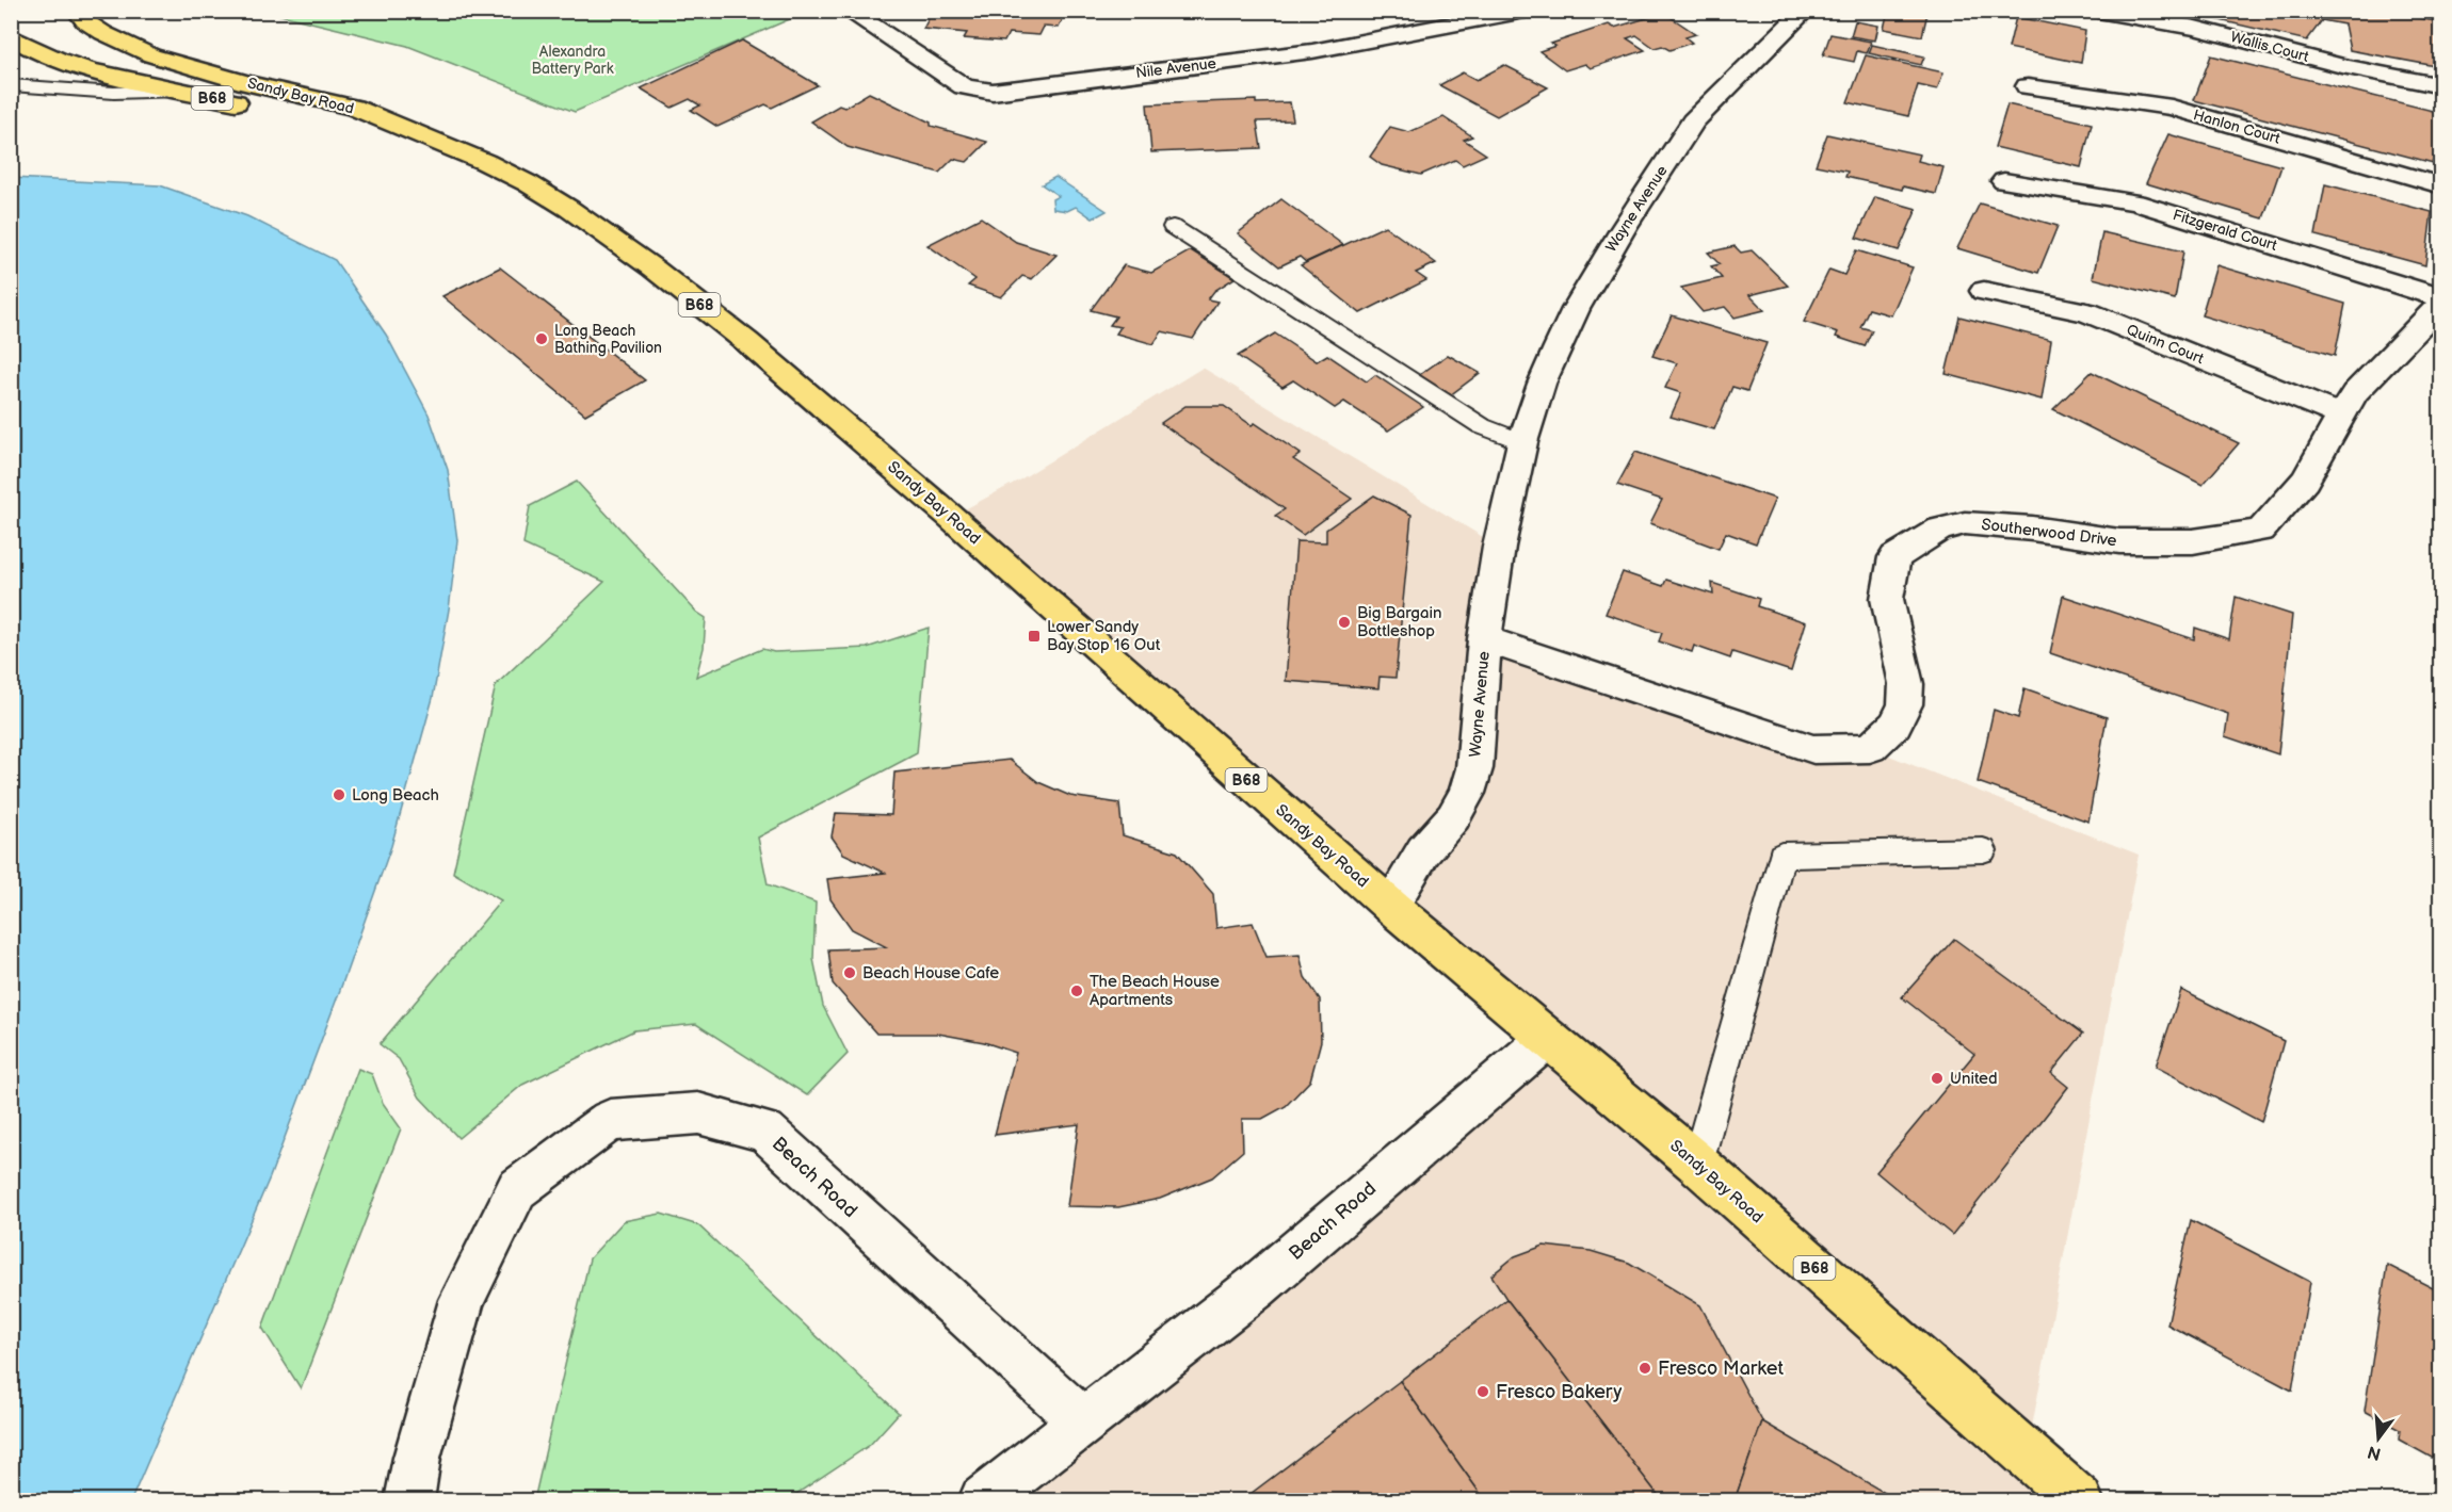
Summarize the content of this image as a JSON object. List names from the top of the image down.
{
  "streets": {
    "main road": ["Sandy Bay Road", "B68"],
    "street": [
      "Wallis Court",
      "Nile Avenue",
      "Hanlon Court",
      "Wayne Avenue",
      "Fitzgerald Court",
      "Quinn Court",
      "Southerwood Drive",
      "Beach Road"
    ]
  },
  "crossings": [
    ["Sandy Bay Road", "Wayne Avenue"],
    ["Sandy Bay Road", "Beach Road"],
    ["Wayne Avenue", "Southerwood Drive"],
    ["Fitzgerald Court", "Southerwood Drive"],
    ["Quinn Court", "Southerwood Drive"]
  ],
  "parks": ["Alexandra Battery Park"],
  "places": {
    "other": [
      "Long Beach Bathing Pavilion",
      "Big Bargain Bottleshop",
      "Long Beach",
      "Beach House Cafe",
      "The Beach House Apartments",
      "United",
      "Fresco Market",
      "Fresco Bakery"
    ],
    "transit": ["Lower Sandy Bay Stop 16 Out"]
  },
  "north": "bottom"
}
